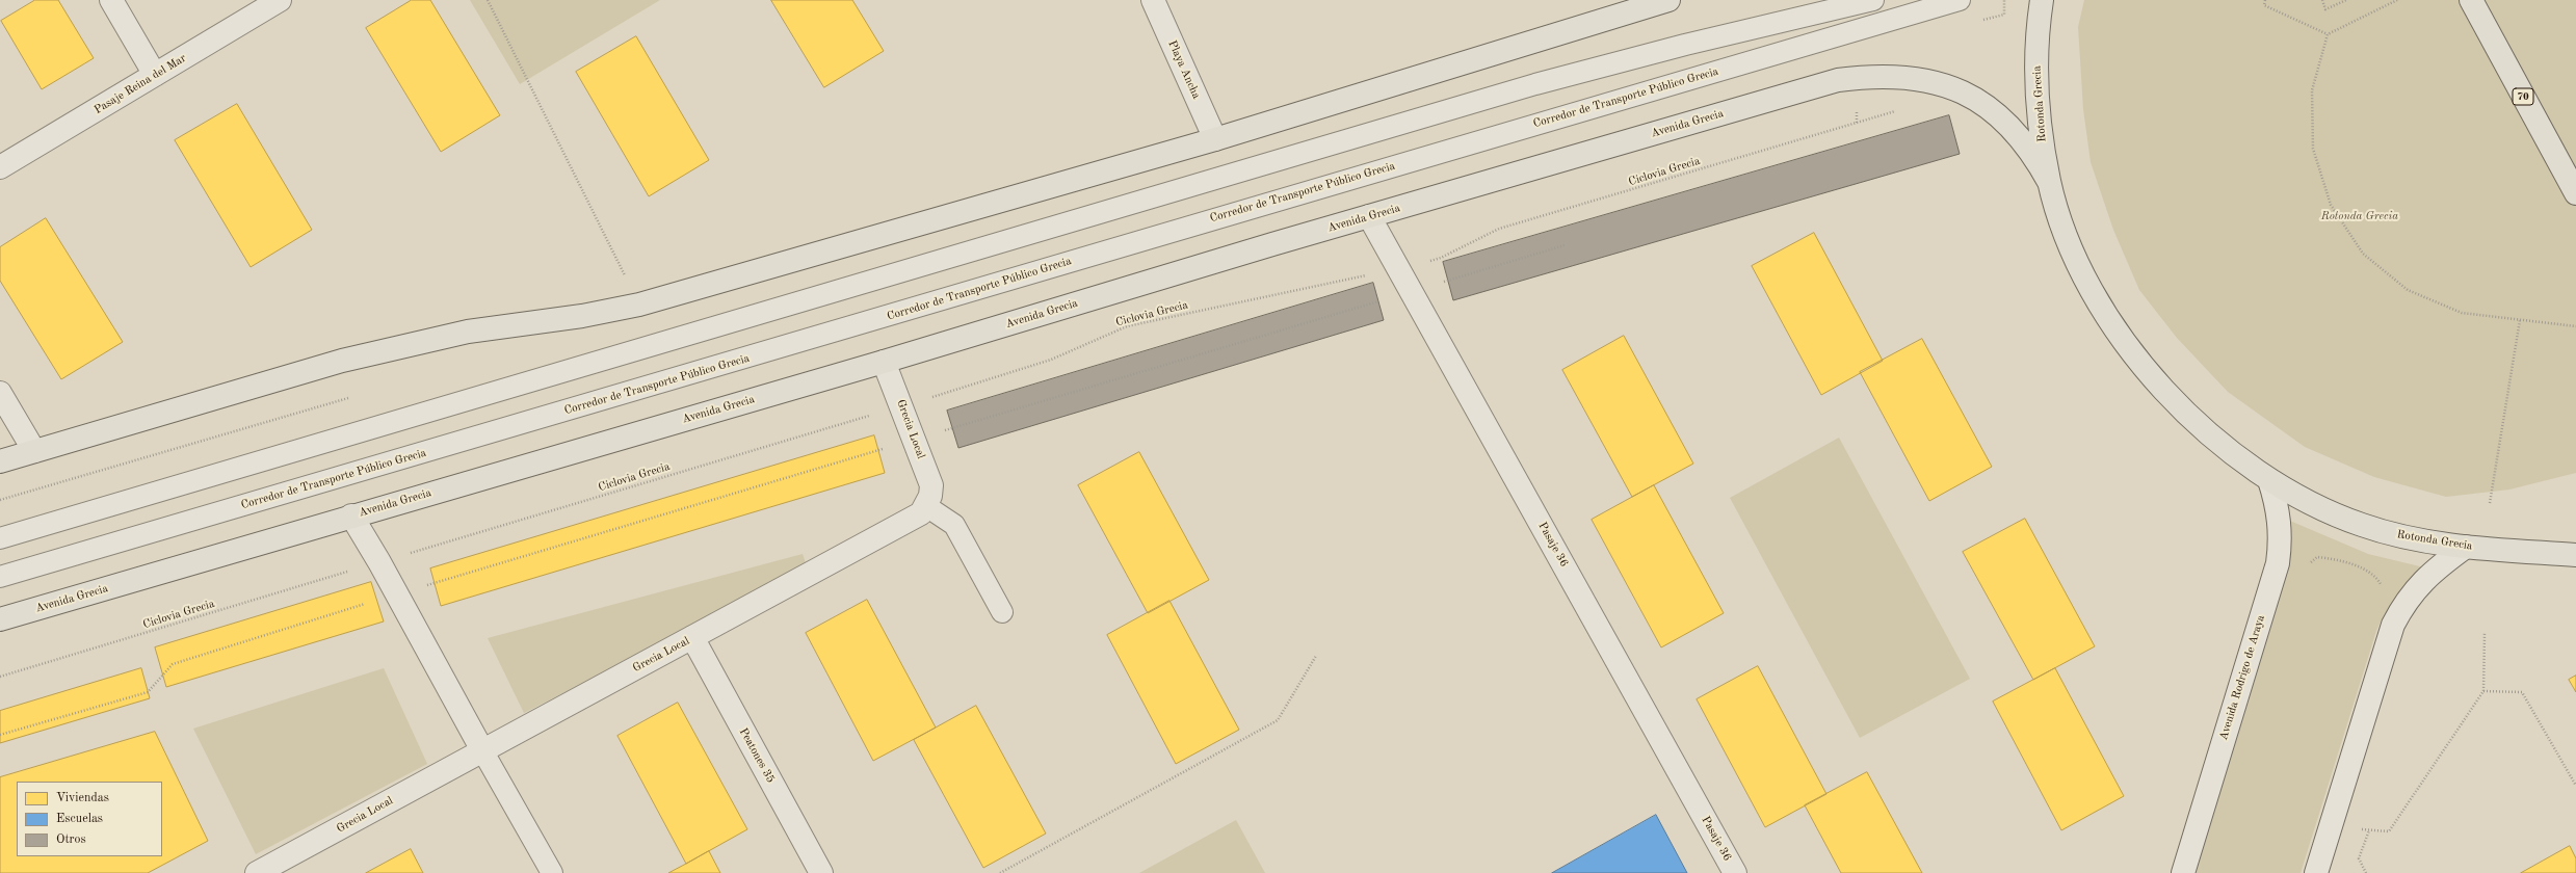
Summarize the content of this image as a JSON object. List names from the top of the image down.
{
  "streets": {
    "main road": ["70", "Rotonda Grecia", "Avenida Grecia"],
    "street": [
      "Playa Ancha",
      "Pasaje Reina del Mar",
      "Grecia Local",
      "Pasaje 36",
      "Avenida Rodrigo de Araya",
      "Peatones 35"
    ],
    "lane": ["Corredor de Transporte Público Grecia"],
    "path": ["Ciclovia Grecia"]
  },
  "crossings": [
    ["Rotonda Grecia", "Avenida Grecia"],
    ["Rotonda Grecia", "Avenida Rodrigo de Araya"],
    ["Avenida Grecia", "Grecia Local"],
    ["Avenida Grecia", "Pasaje 36"],
    ["Grecia Local", "Peatones 35"]
  ],
  "parks": ["Rotonda Grecia"],
  "legend": ["Viviendas", "Escuelas", "Otros"]
}
